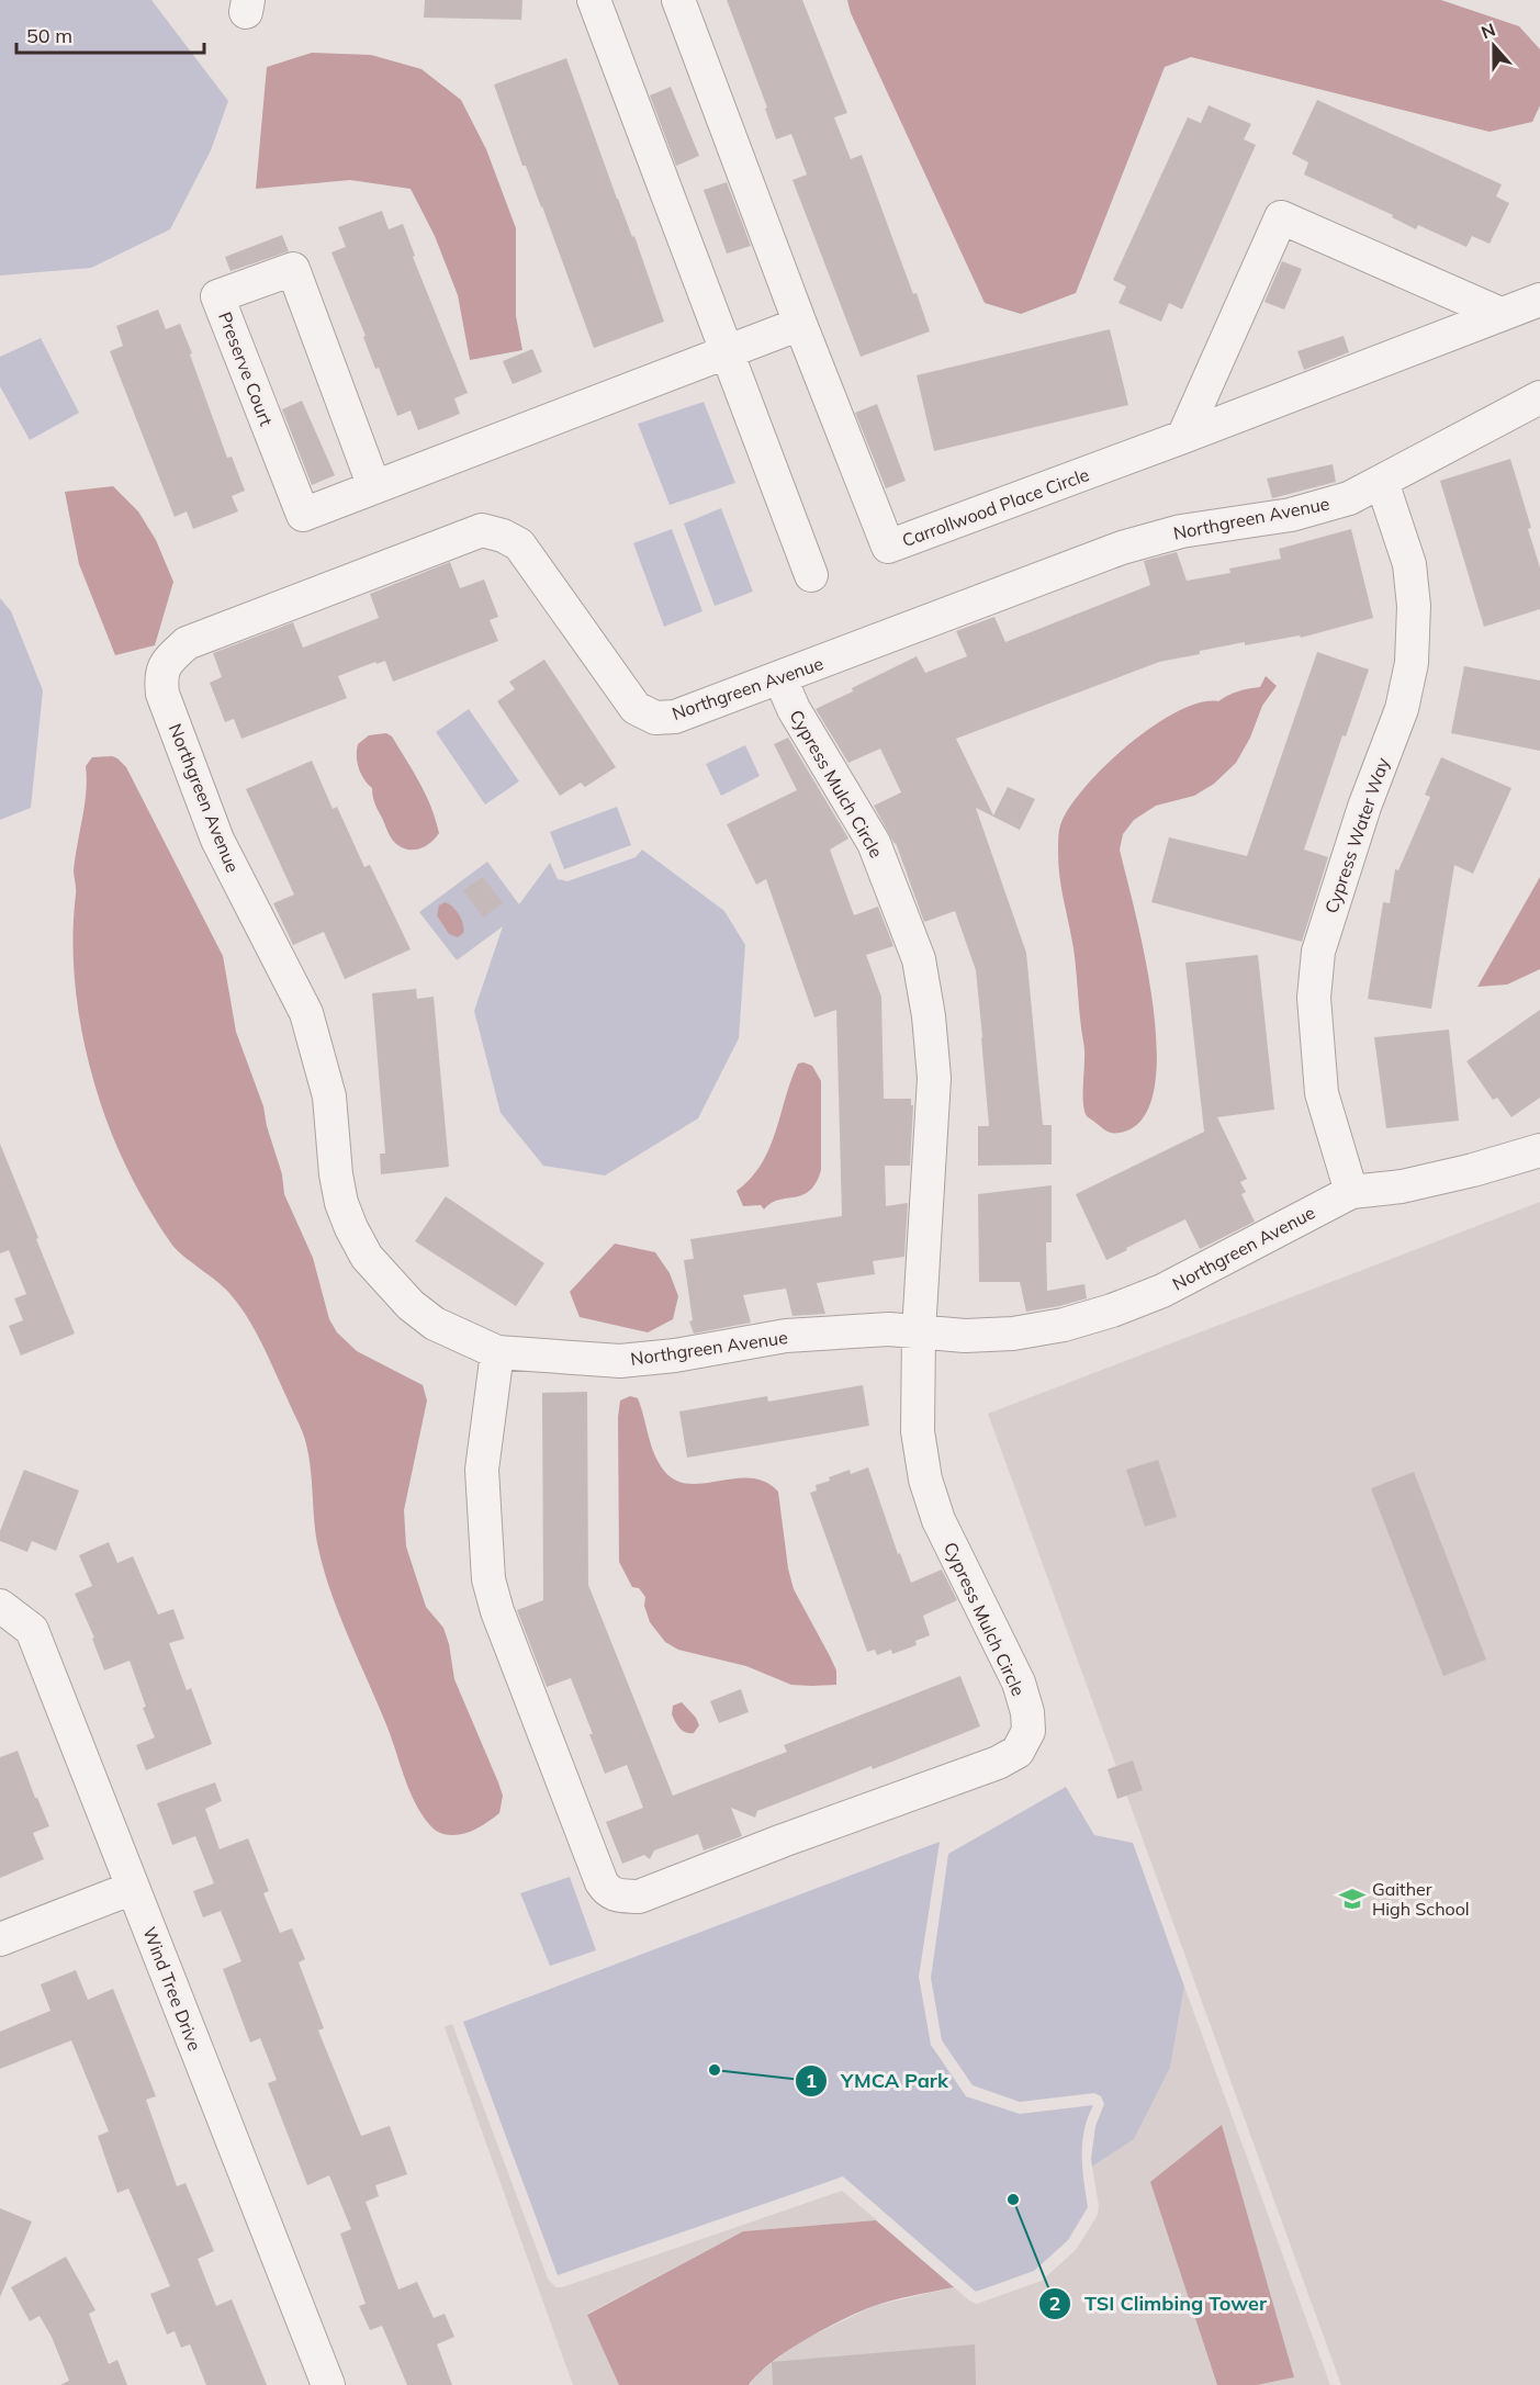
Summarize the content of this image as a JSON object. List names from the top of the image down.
{
  "streets": {
    "street": [
      "Preserve Court",
      "Carrollwood Place Circle",
      "Northgreen Avenue",
      "Cypress Mulch Circle",
      "Cypress Water Way",
      "Wind Tree Drive"
    ]
  },
  "crossings": [
    ["Preserve Court", "Carrollwood Place Circle"],
    ["Northgreen Avenue", "Cypress Mulch Circle"],
    ["Northgreen Avenue", "Cypress Water Way"]
  ],
  "places": {
    "school or university": ["Gaither High School"],
    "other": ["YMCA Park", "TSI Climbing Tower"]
  },
  "scale_bar": "50 m",
  "north": "top"
}
